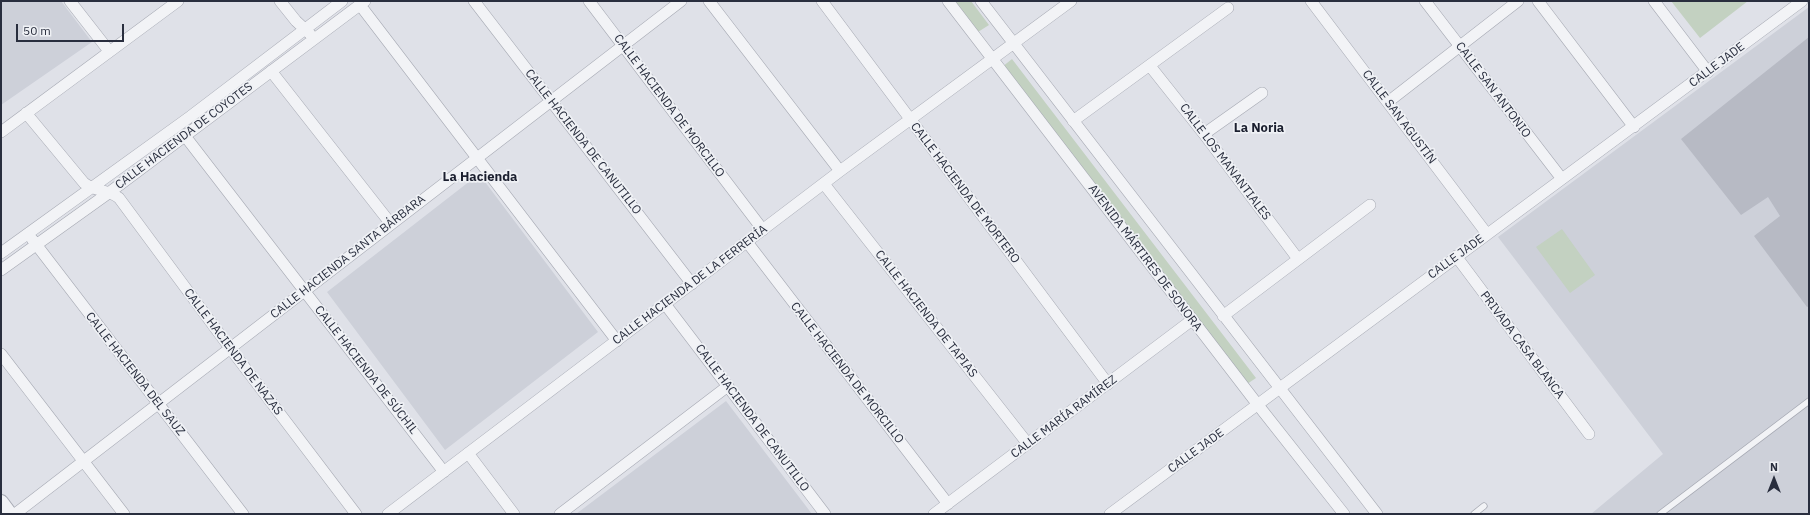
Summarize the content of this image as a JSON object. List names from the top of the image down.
{
  "streets": {
    "street": [
      "CALLE JADE",
      "CALLE SAN ANTONIO",
      "CALLE HACIENDA DE MORCILLO",
      "CALLE SAN AGUSTÍN",
      "CALLE HACIENDA DE COYOTES",
      "CALLE HACIENDA DE CANUTILLO",
      "CALLE LOS MANANTIALES",
      "CALLE HACIENDA DE MORTERO",
      "CALLE HACIENDA SANTA BÁRBARA",
      "AVENIDA MÁRTIRES DE SONORA",
      "CALLE HACIENDA DE LA FERRERÍA",
      "CALLE HACIENDA DE TAPIAS",
      "PRIVADA CASA BLANCA",
      "CALLE HACIENDA DE NAZAS",
      "CALLE HACIENDA DE SÚCHIL",
      "CALLE HACIENDA DEL SAUZ",
      "CALLE MARÍA RAMÍREZ"
    ]
  },
  "crossings": [
    ["CALLE JADE", "CALLE SAN ANTONIO"],
    ["CALLE JADE", "CALLE SAN AGUSTÍN"],
    ["CALLE JADE", "AVENIDA MÁRTIRES DE SONORA"],
    ["CALLE JADE", "PRIVADA CASA BLANCA"],
    ["CALLE HACIENDA DE MORCILLO", "CALLE HACIENDA SANTA BÁRBARA"],
    ["CALLE HACIENDA DE MORCILLO", "CALLE HACIENDA DE LA FERRERÍA"],
    ["CALLE HACIENDA DE MORCILLO", "CALLE MARÍA RAMÍREZ"],
    ["CALLE HACIENDA DE COYOTES", "CALLE HACIENDA DE NAZAS"],
    ["CALLE HACIENDA DE COYOTES", "CALLE HACIENDA DE SÚCHIL"],
    ["CALLE HACIENDA DE COYOTES", "CALLE HACIENDA DEL SAUZ"],
    ["CALLE HACIENDA DE CANUTILLO", "CALLE HACIENDA SANTA BÁRBARA"],
    ["CALLE HACIENDA DE CANUTILLO", "CALLE HACIENDA DE LA FERRERÍA"],
    ["CALLE HACIENDA DE MORTERO", "CALLE HACIENDA DE LA FERRERÍA"],
    ["CALLE HACIENDA DE MORTERO", "CALLE MARÍA RAMÍREZ"],
    ["CALLE HACIENDA SANTA BÁRBARA", "CALLE HACIENDA DE NAZAS"],
    ["CALLE HACIENDA SANTA BÁRBARA", "CALLE HACIENDA DE SÚCHIL"],
    ["CALLE HACIENDA SANTA BÁRBARA", "CALLE HACIENDA DEL SAUZ"],
    ["AVENIDA MÁRTIRES DE SONORA", "CALLE HACIENDA DE LA FERRERÍA"],
    ["AVENIDA MÁRTIRES DE SONORA", "CALLE MARÍA RAMÍREZ"],
    ["CALLE HACIENDA DE LA FERRERÍA", "CALLE HACIENDA DE TAPIAS"],
    ["CALLE HACIENDA DE LA FERRERÍA", "CALLE HACIENDA DE SÚCHIL"],
    ["CALLE HACIENDA DE TAPIAS", "CALLE MARÍA RAMÍREZ"]
  ],
  "districts": ["La Noria", "La Hacienda"],
  "scale_bar": "50 m",
  "north": "top"
}
